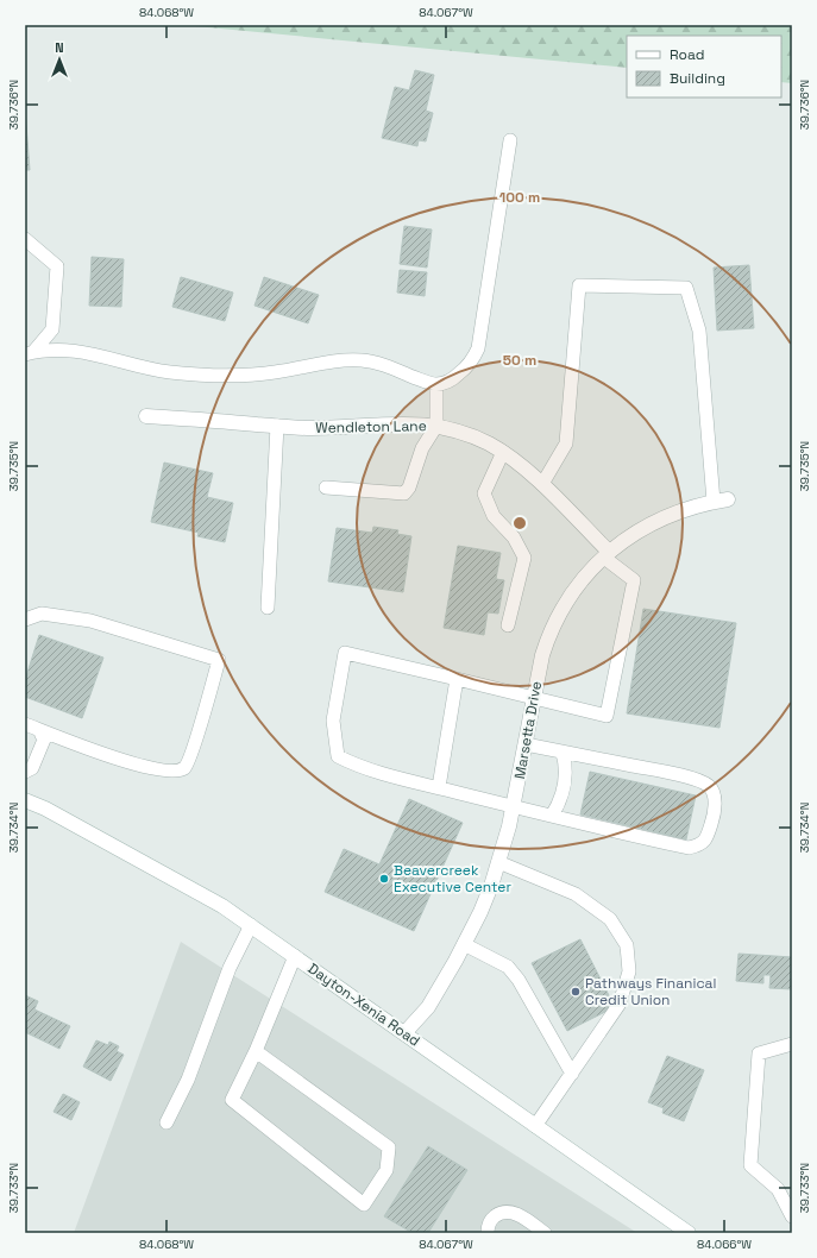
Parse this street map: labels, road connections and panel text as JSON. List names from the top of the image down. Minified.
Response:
{"streets":{"street":["Wendleton Lane","Marsetta Drive","Dayton-Xenia Road"]},"crossings":[["Wendleton Lane","Marsetta Drive"],["Marsetta Drive","Dayton-Xenia Road"]],"places":["Beavercreek Executive Center","Pathways Finanical Credit Union"],"legend":["Road","Building"],"north":"top","coordinates":["84.068°W","84.067°W","39.736°N","39.735°N","39.734°N","39.733°N","84.066°W"],"rings":["100 m","50 m"]}
